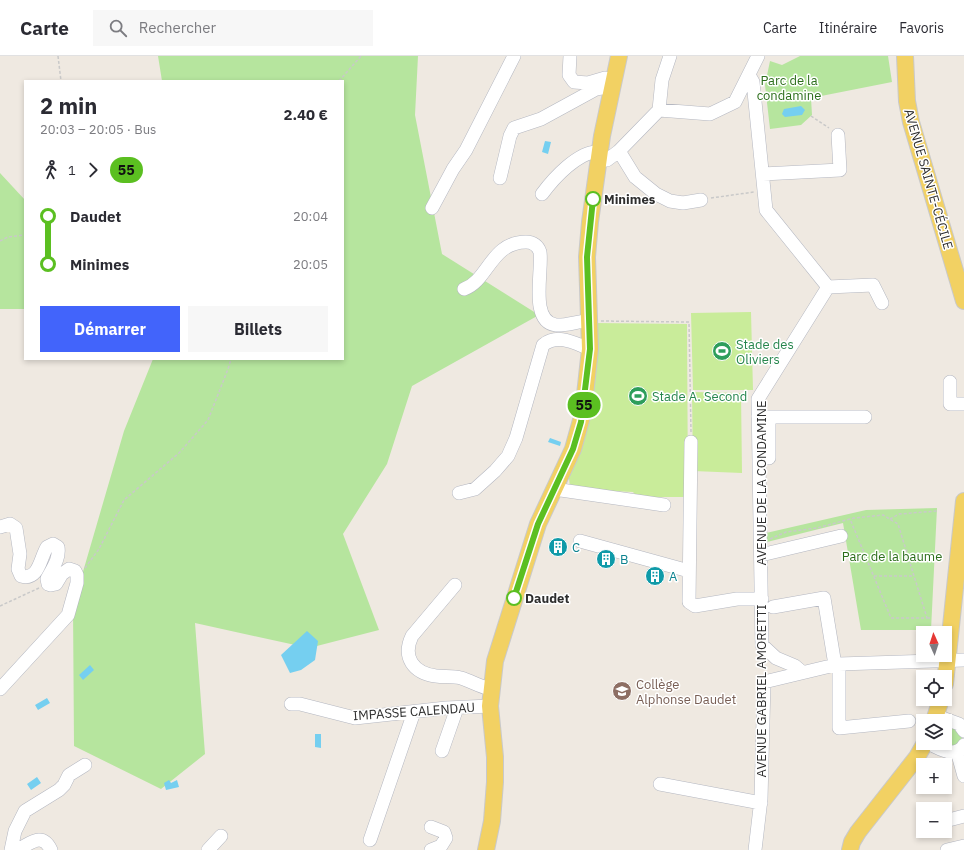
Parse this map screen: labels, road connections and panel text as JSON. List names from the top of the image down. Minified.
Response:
{"streets":{"main road":["AVENUE SAINTE-CÉCILE"],"street":["AVENUE DE LA CONDAMINE","AVENUE GABRIEL AMORETTI","IMPASSE CALENDAU"]},"crossings":[["AVENUE DE LA CONDAMINE","AVENUE GABRIEL AMORETTI"]],"parks":["Parc de la condamine","Parc de la baume"],"places":{"other":["Minimes","Daudet"],"sports":["Stade des Oliviers","Stade A. Second"],"building":["C","B","A"],"school or university":["Collège Alphonse Daudet"]},"lines":["bus line 55"],"north":"top","page":{"header":"Carte","search":"Rechercher","nav":["Carte","Itinéraire","Favoris"],"on_map":"55","heading":["2 min","20:03 – 20:05 · Bus","2.40 €"],"legs":["1","55"],"list":[{"name":"Daudet","value":"20:04"},{"name":"Minimes","value":"20:05"}],"buttons":["Démarrer","Billets"],"map_buttons":["+","−"]}}
